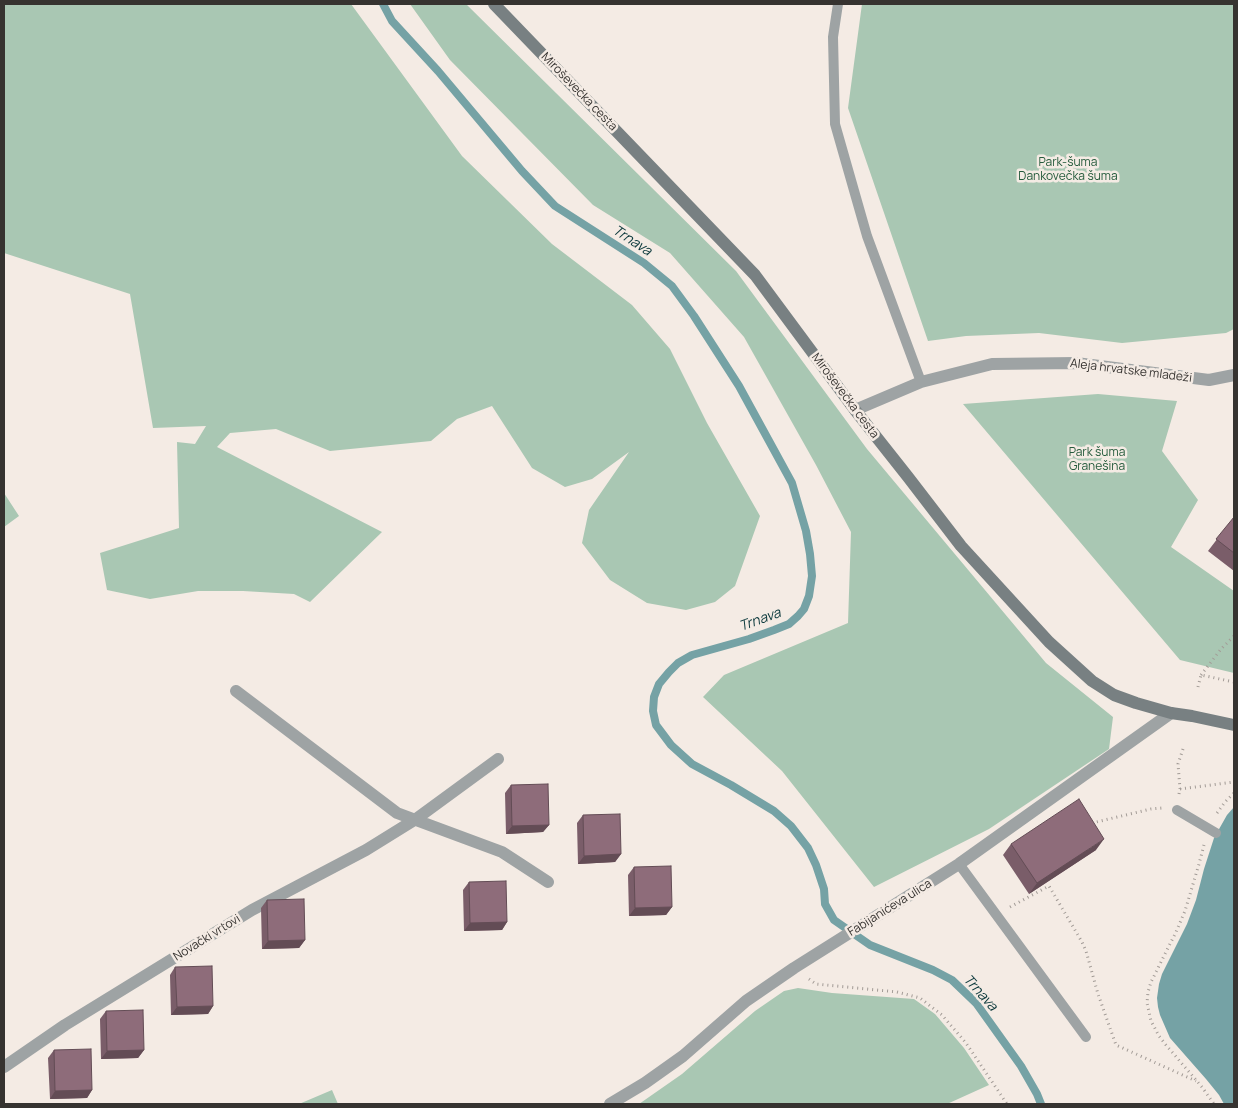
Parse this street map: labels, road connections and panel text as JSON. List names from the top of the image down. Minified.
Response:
{"streets":{"main road":["Miroševečka cesta"],"street":["Aleja hrvatske mladeži","Fabijanićeva ulica","Novački vrtovi"]},"crossings":[["Miroševečka cesta","Aleja hrvatske mladeži"],["Miroševečka cesta","Fabijanićeva ulica"]],"water":["Trnava"],"parks":["Park-šuma Dankovečka šuma","Park šuma Granešina"]}
